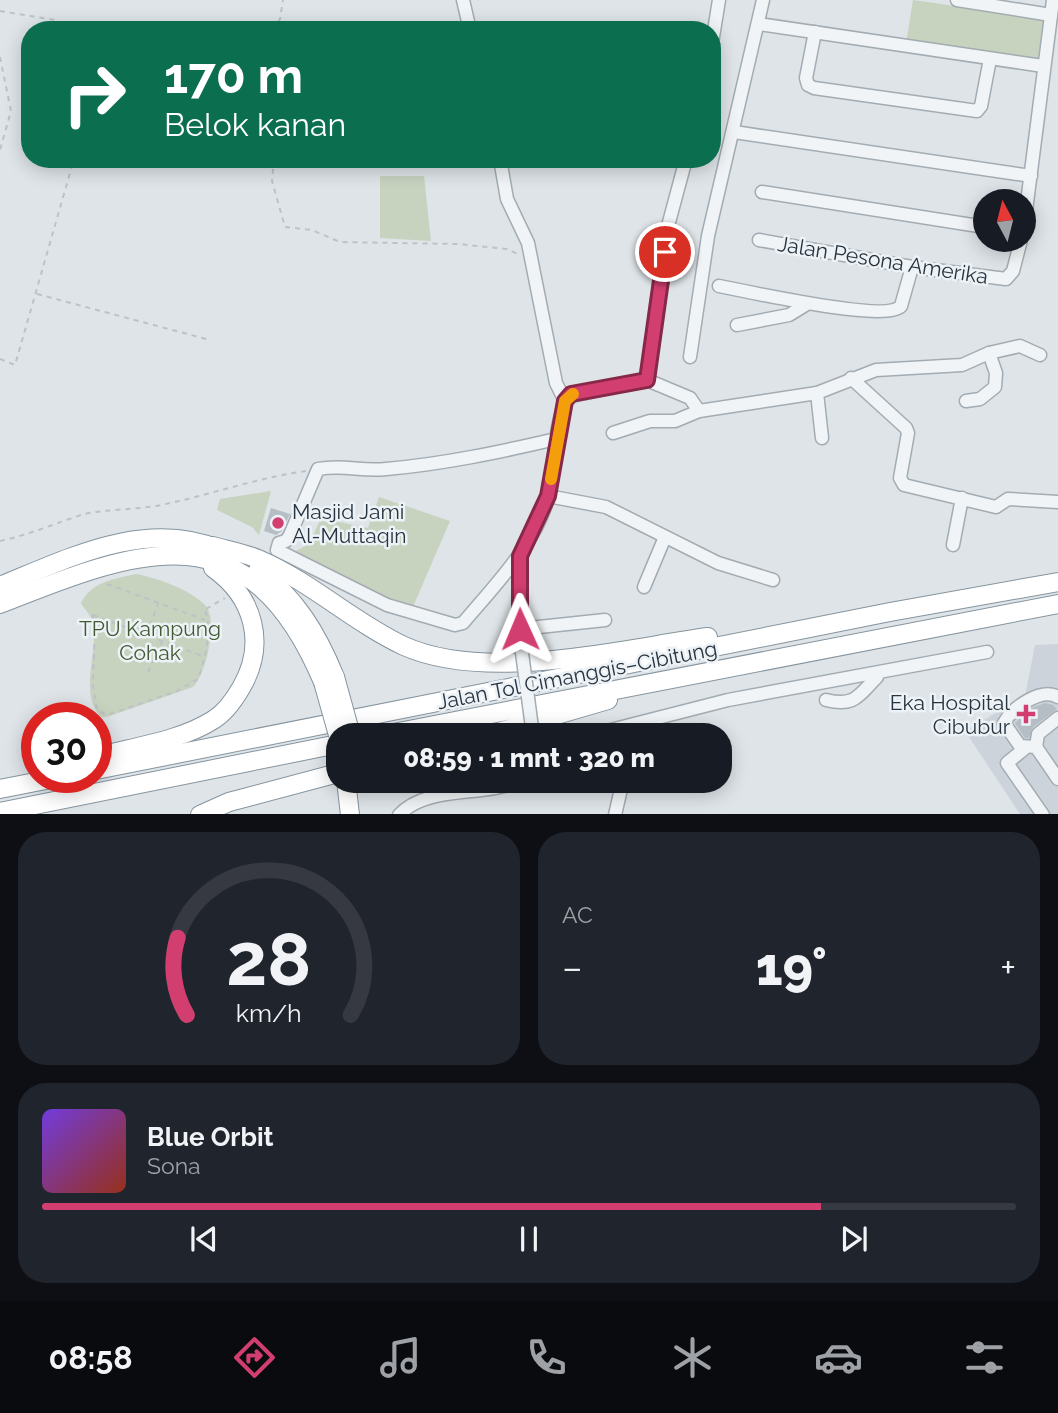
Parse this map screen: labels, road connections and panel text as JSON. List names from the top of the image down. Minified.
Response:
{"streets":{"highway":["Jalan Tol Cimanggis–Cibitung"],"street":["Jalan Pesona Amerika"]},"parks":["TPU Kampung Cohak"],"places":{"other":["Masjid Jami Al-Muttaqin"],"health":["Eka Hospital Cibubur"]},"north":"top","page":{"turn":["170 m","Belok kanan"],"limit":"30","trip":"08:59 · 1 mnt · 320 m","tile":"AC","heat":["−","19°","+"],"song":["Blue Orbit","Sona"],"tabs":"08:58","gauge":["28","km/h"]}}
